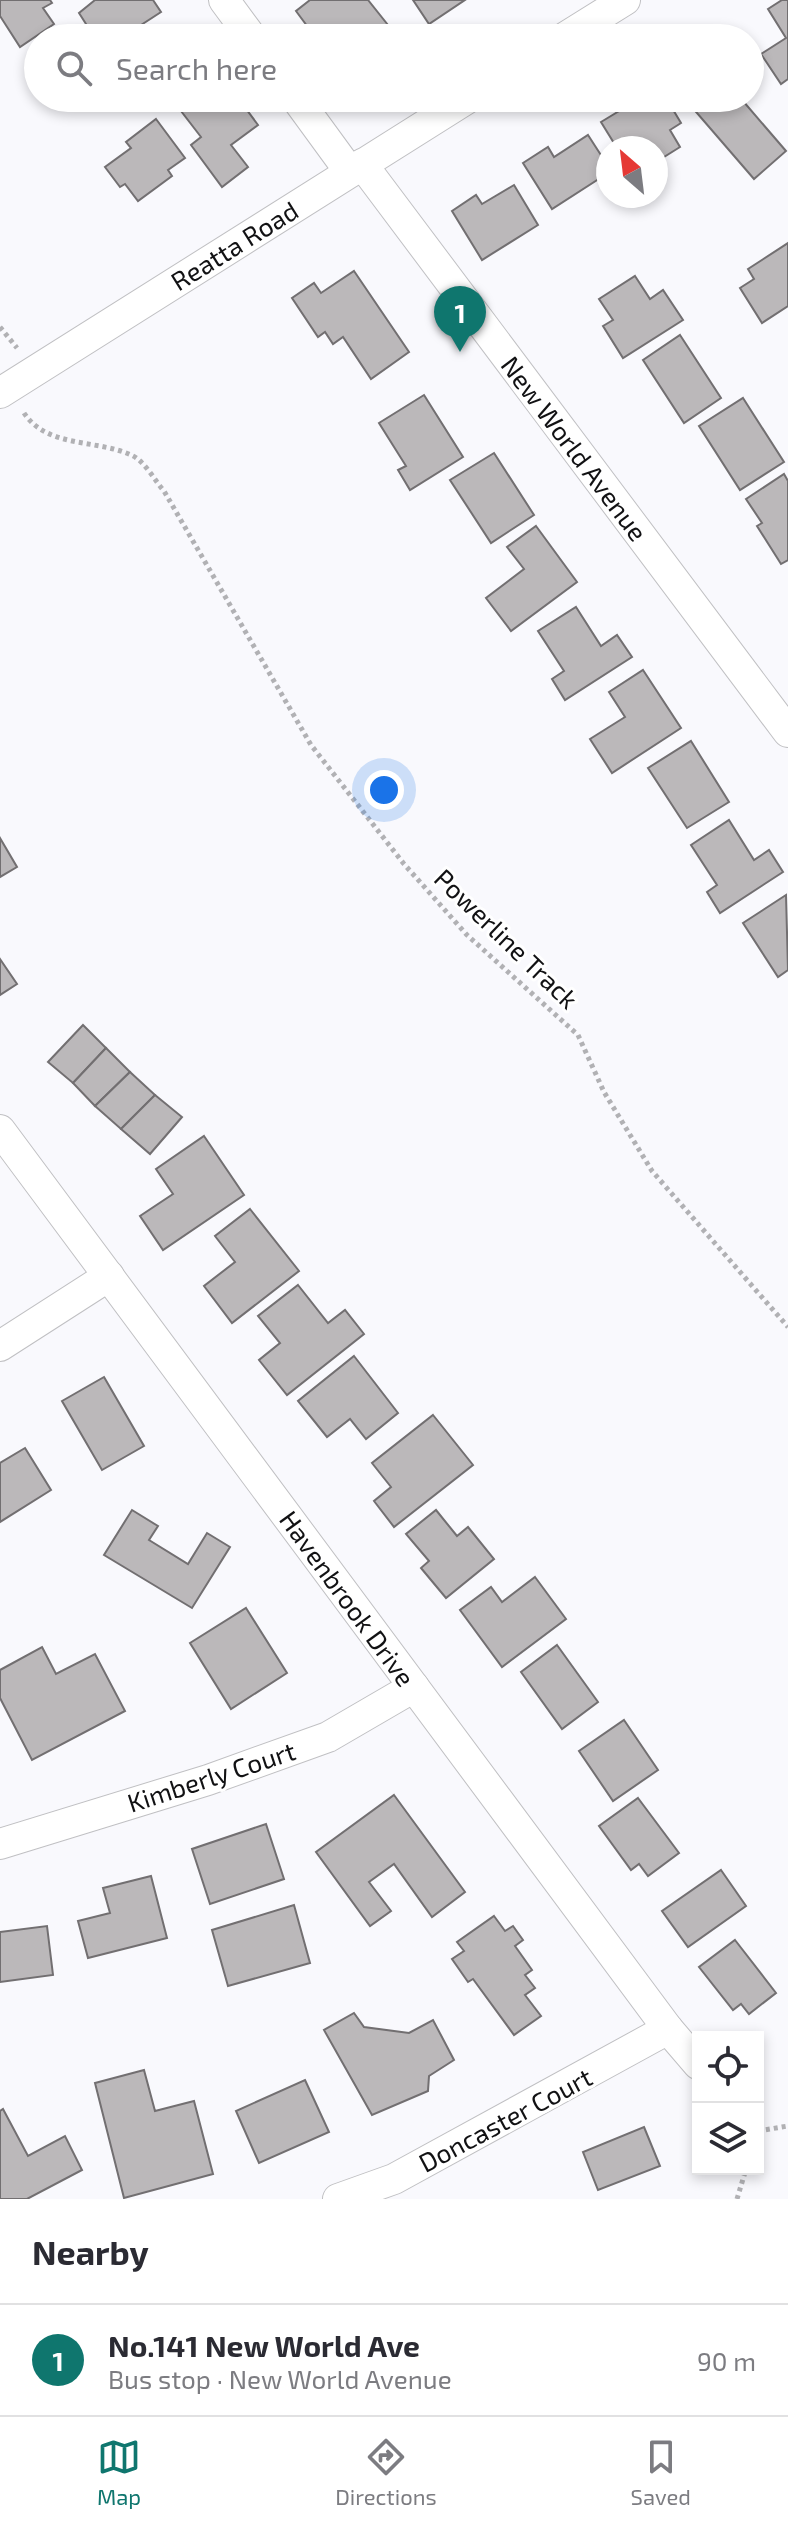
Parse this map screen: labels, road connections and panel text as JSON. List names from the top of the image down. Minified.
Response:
{"streets":{"street":["Reatta Road","New World Avenue","Havenbrook Drive","Kimberly Court","Doncaster Court"],"path":["Powerline Track"]},"crossings":[["Reatta Road","New World Avenue"],["Reatta Road","Powerline Track"],["Havenbrook Drive","Kimberly Court"],["Havenbrook Drive","Doncaster Court"]],"north":"top left","page":{"search":"Search here","pins":"1","heading":"Nearby","list":[{"mark":"1","name":"No.141 New World Ave","note":"Bus stop · New World Avenue","value":"90 m"}],"nav":["Map","Directions","Saved"]}}
